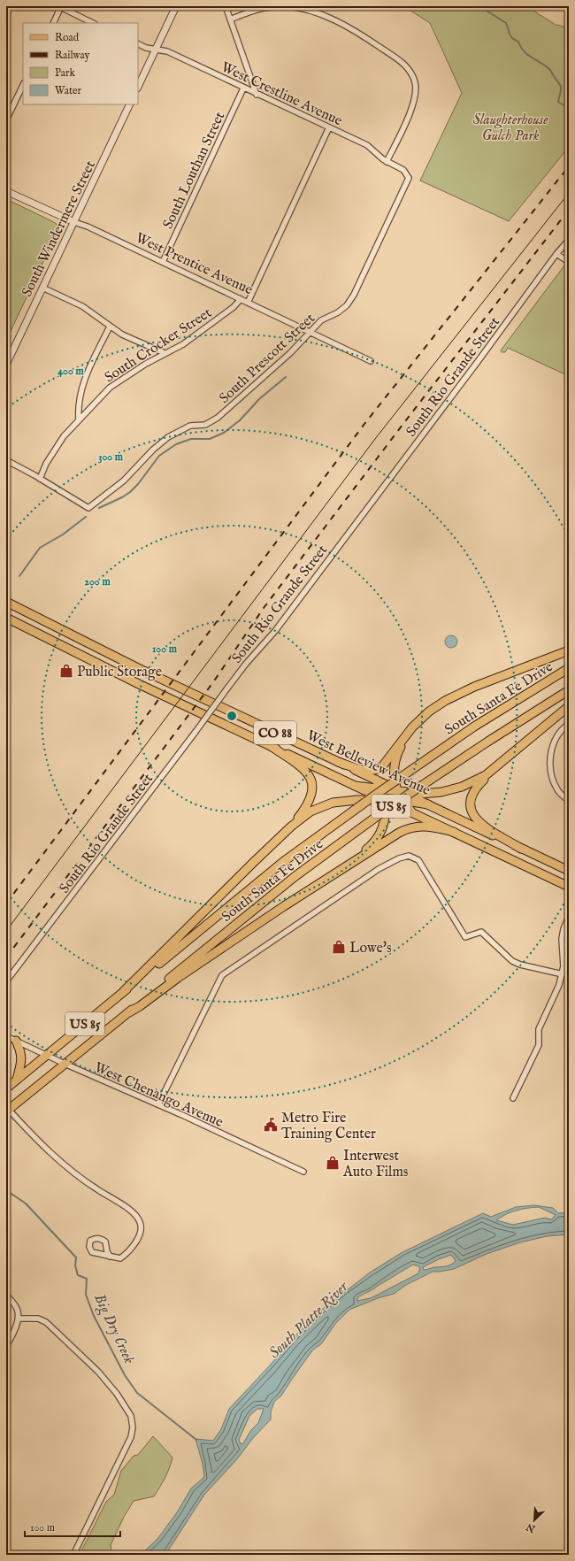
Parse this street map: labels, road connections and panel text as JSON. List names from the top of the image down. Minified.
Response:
{"streets":{"main road":["South Santa Fe Drive","CO 88","West Belleview Avenue","US 85"],"street":["West Crestline Avenue","South Louthan Street","South Windermere Street","West Prentice Avenue","South Crocker Street","South Prescott Street","South Rio Grande Street","West Chenango Avenue"]},"crossings":[["West Crestline Avenue","South Louthan Street"],["West Crestline Avenue","South Prescott Street"],["South Louthan Street","West Prentice Avenue"],["South Windermere Street","West Prentice Avenue"],["West Prentice Avenue","South Crocker Street"],["West Prentice Avenue","South Prescott Street"],["South Crocker Street","South Prescott Street"],["South Santa Fe Drive","West Chenango Avenue"]],"water":["South Platte River","Big Dry Creek"],"parks":["Slaughterhouse Gulch Park"],"places":{"shop":["Public Storage","Lowe's","Interwest Auto Films"],"public building":["Metro Fire Training Center"]},"legend":["Road","Railway","Park","Water"],"scale_bar":"100 m","north":"bottom left","rings":["400 m","300 m","200 m","100 m"]}
